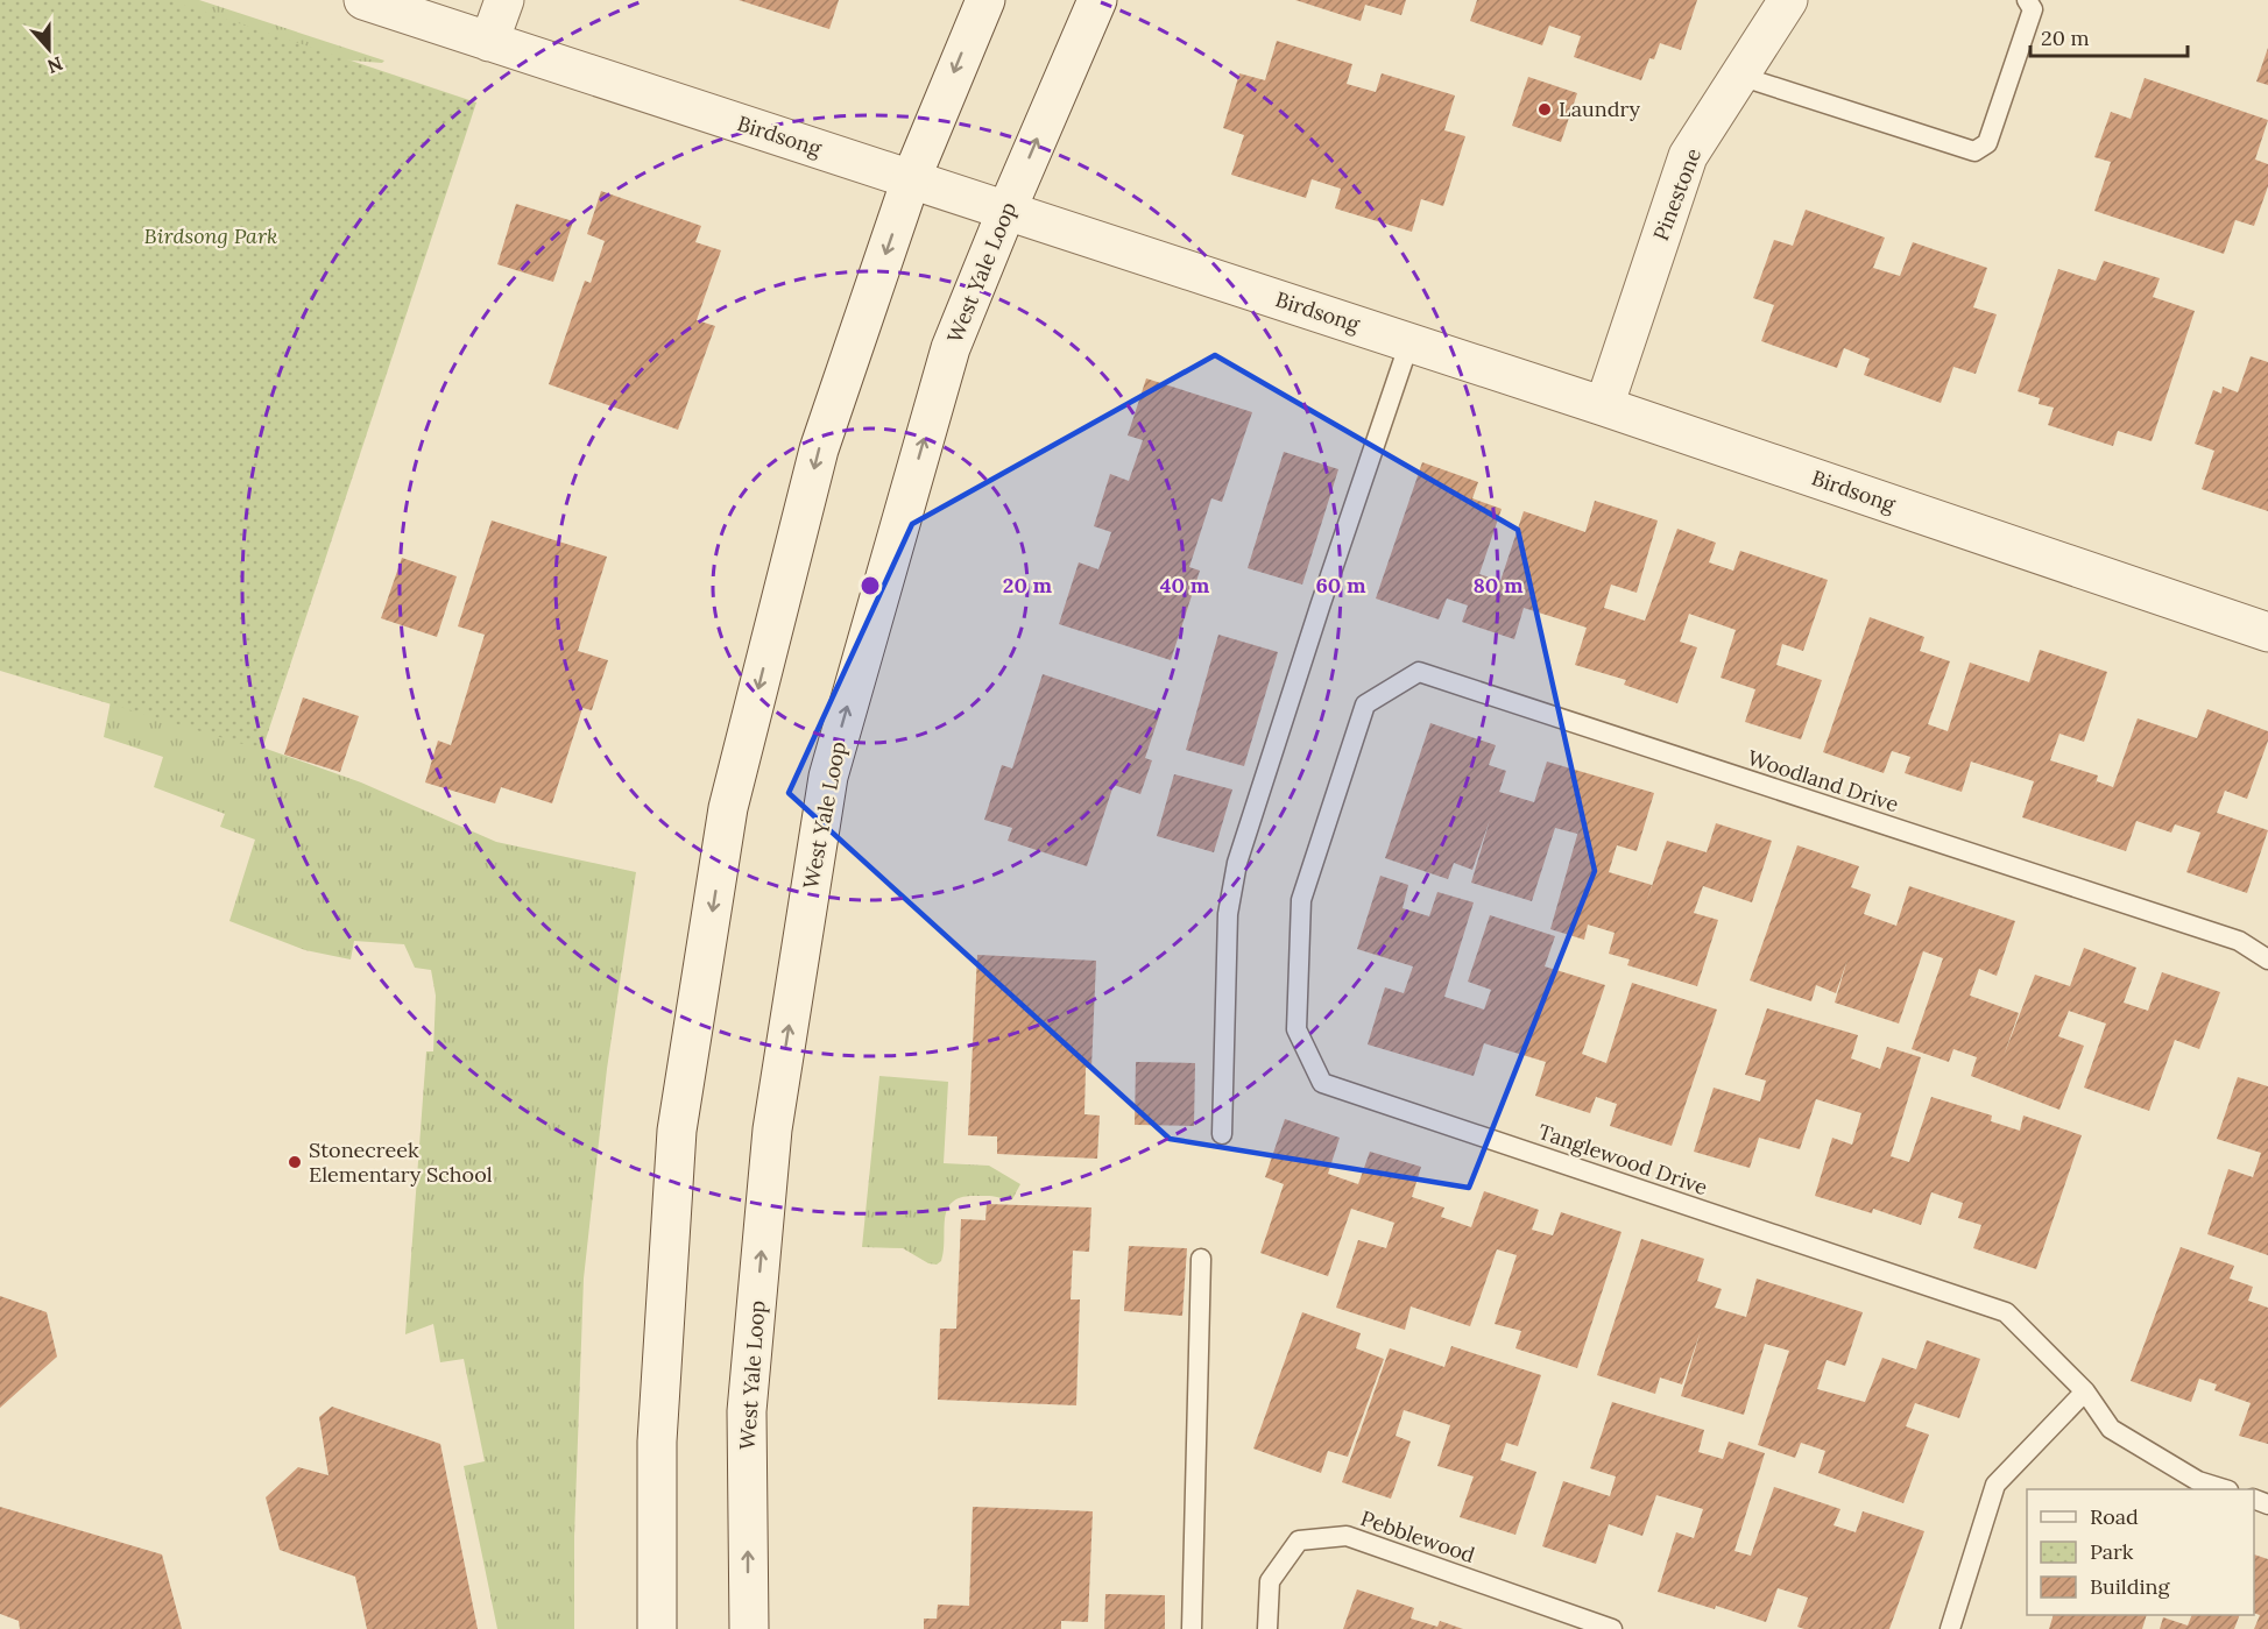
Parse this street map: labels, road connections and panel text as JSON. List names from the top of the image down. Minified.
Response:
{"streets":{"main road":["Birdsong","Pinestone","West Yale Loop"],"lane":["Woodland Drive","Tanglewood Drive","Pebblewood"]},"crossings":[["Birdsong","Pinestone"],["Birdsong","West Yale Loop"],["Woodland Drive","Tanglewood Drive"]],"parks":["Birdsong Park"],"places":["Laundry","Stonecreek Elementary School"],"legend":["Road","Park","Building"],"scale_bar":"20 m","north":"bottom","rings":["20 m","40 m","60 m","80 m"]}
